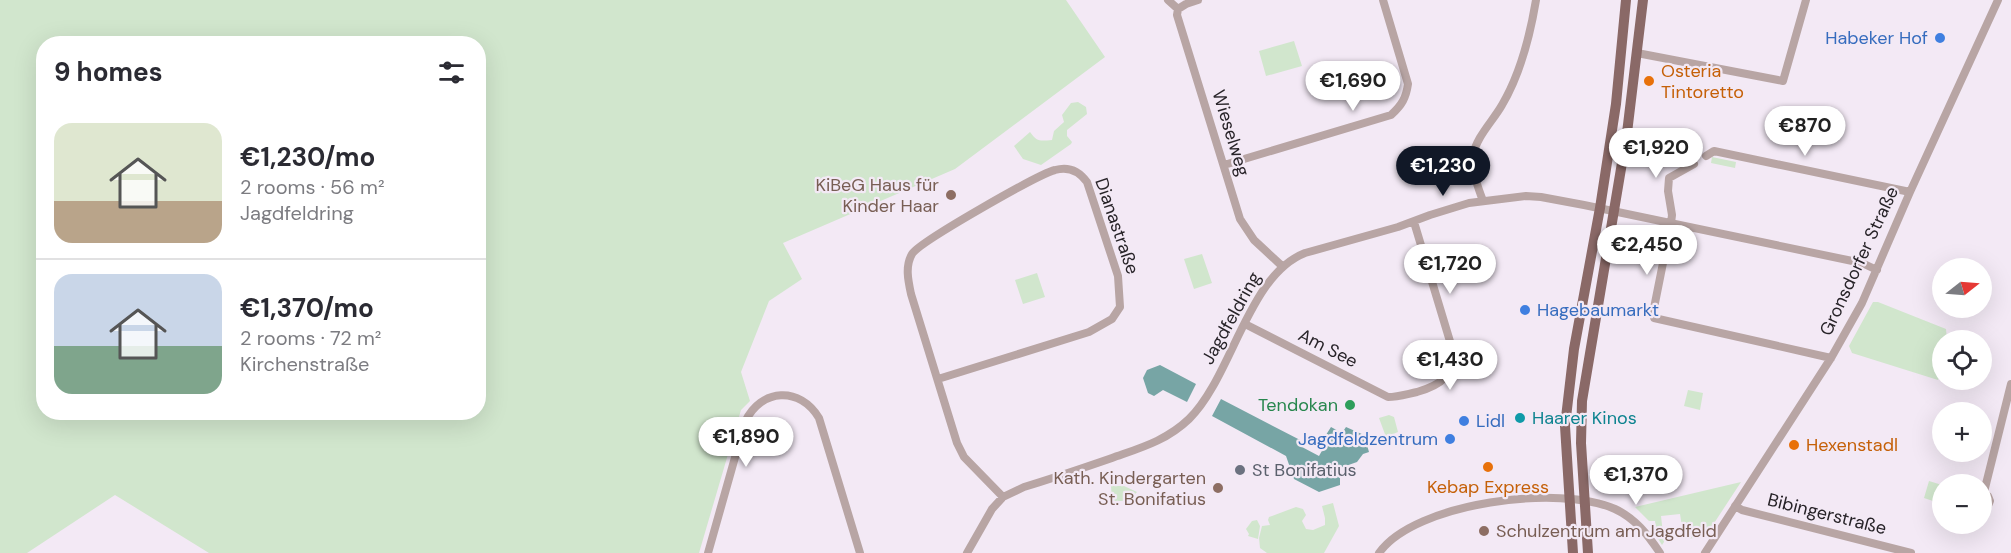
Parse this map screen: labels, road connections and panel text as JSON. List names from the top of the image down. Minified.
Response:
{"streets":{"street":["Wieselweg","Dianastraße","Gronsdorfer Straße","Jagdfeldring","Am See","Bibingerstraße"]},"crossings":[["Wieselweg","Jagdfeldring"],["Dianastraße","Jagdfeldring"],["Gronsdorfer Straße","Jagdfeldring"],["Gronsdorfer Straße","Bibingerstraße"],["Jagdfeldring","Am See"]],"places":["Habeker Hof","Osteria Tintoretto","KiBeG Haus für Kinder Haar","Hagebaumarkt","Tendokan","Haarer Kinos","Lidl","Jagdfeldzentrum","Hexenstadl","Kebap Express","St Bonifatius","Kath. Kindergarten St. Bonifatius","Schulzentrum am Jagdfeld"],"north":"right","page":{"heading":"9 homes","price":["€1,690","€870","€1,920","€1,230","€2,450","€1,720","€1,430","€1,890","€1,370"],"list":[{"name":"€1,230/mo","note":"2 rooms · 56 m² · Jagdfeldring"},{"name":"€1,370/mo","note":"2 rooms · 72 m² · Kirchenstraße"}],"map_buttons":["+","−"]}}
